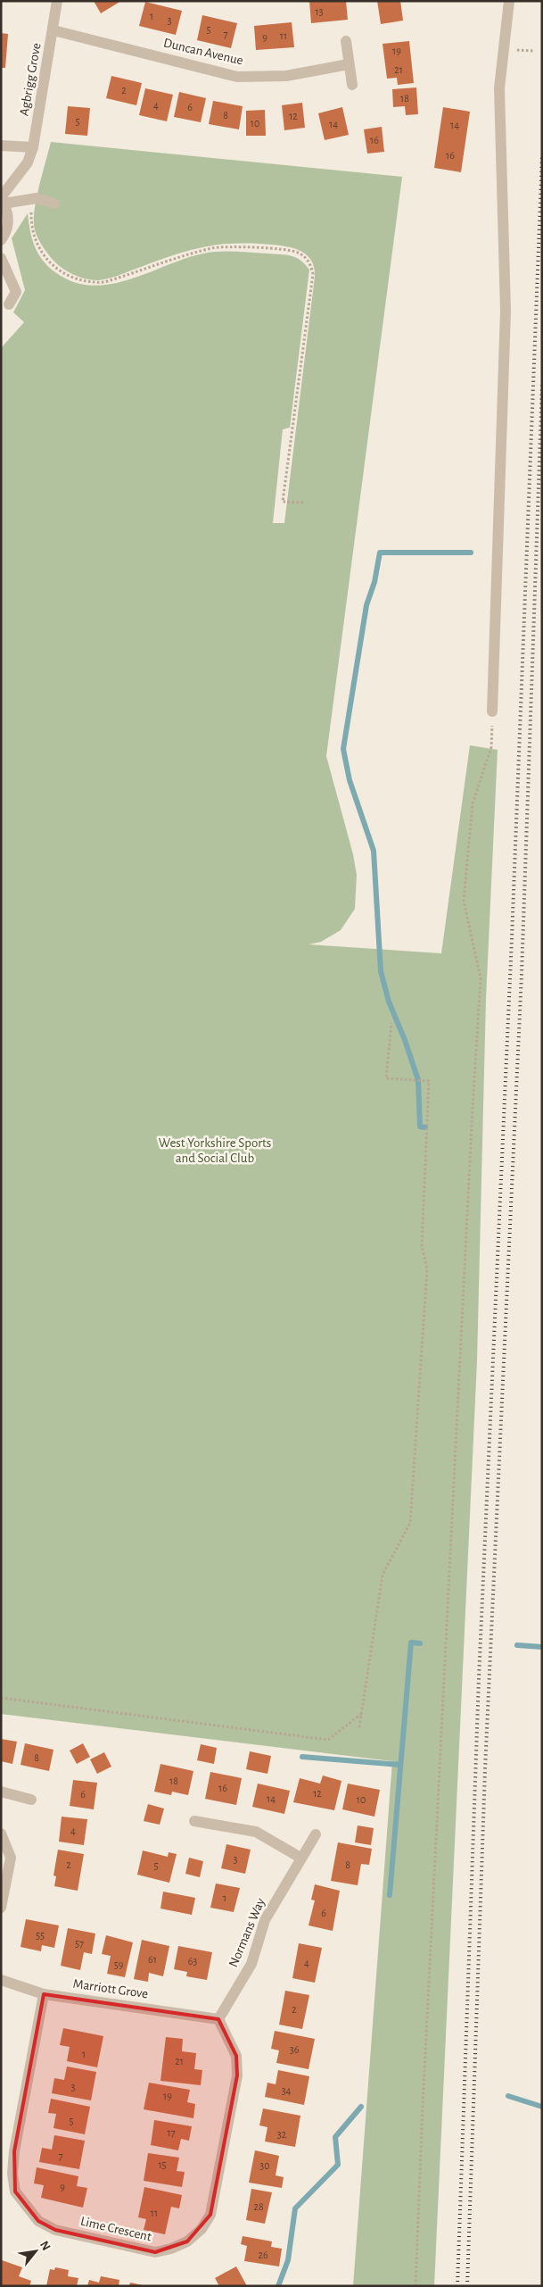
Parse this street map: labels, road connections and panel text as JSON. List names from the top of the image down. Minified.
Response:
{"streets":{"street":["Duncan Avenue","Agbrigg Grove","Normans Way","Marriott Grove","Lime Crescent"]},"crossings":[["Duncan Avenue","Agbrigg Grove"],["Normans Way","Marriott Grove"],["Normans Way","Lime Crescent"],["Marriott Grove","Lime Crescent"]],"parks":["West Yorkshire Sports and Social Club"],"house_numbers":["13","1","3","5","7","11","9","19","21","2","18","4","6","8","12","5","10","14","14","16","16","8","18","16","12","6","14","10","4","3","2","8","5","1","6","55","57","61","63","4","59","2","36","1","21","3","34","19","5","17","32","7","15","30","9","28","11","26"],"north":"top right"}
